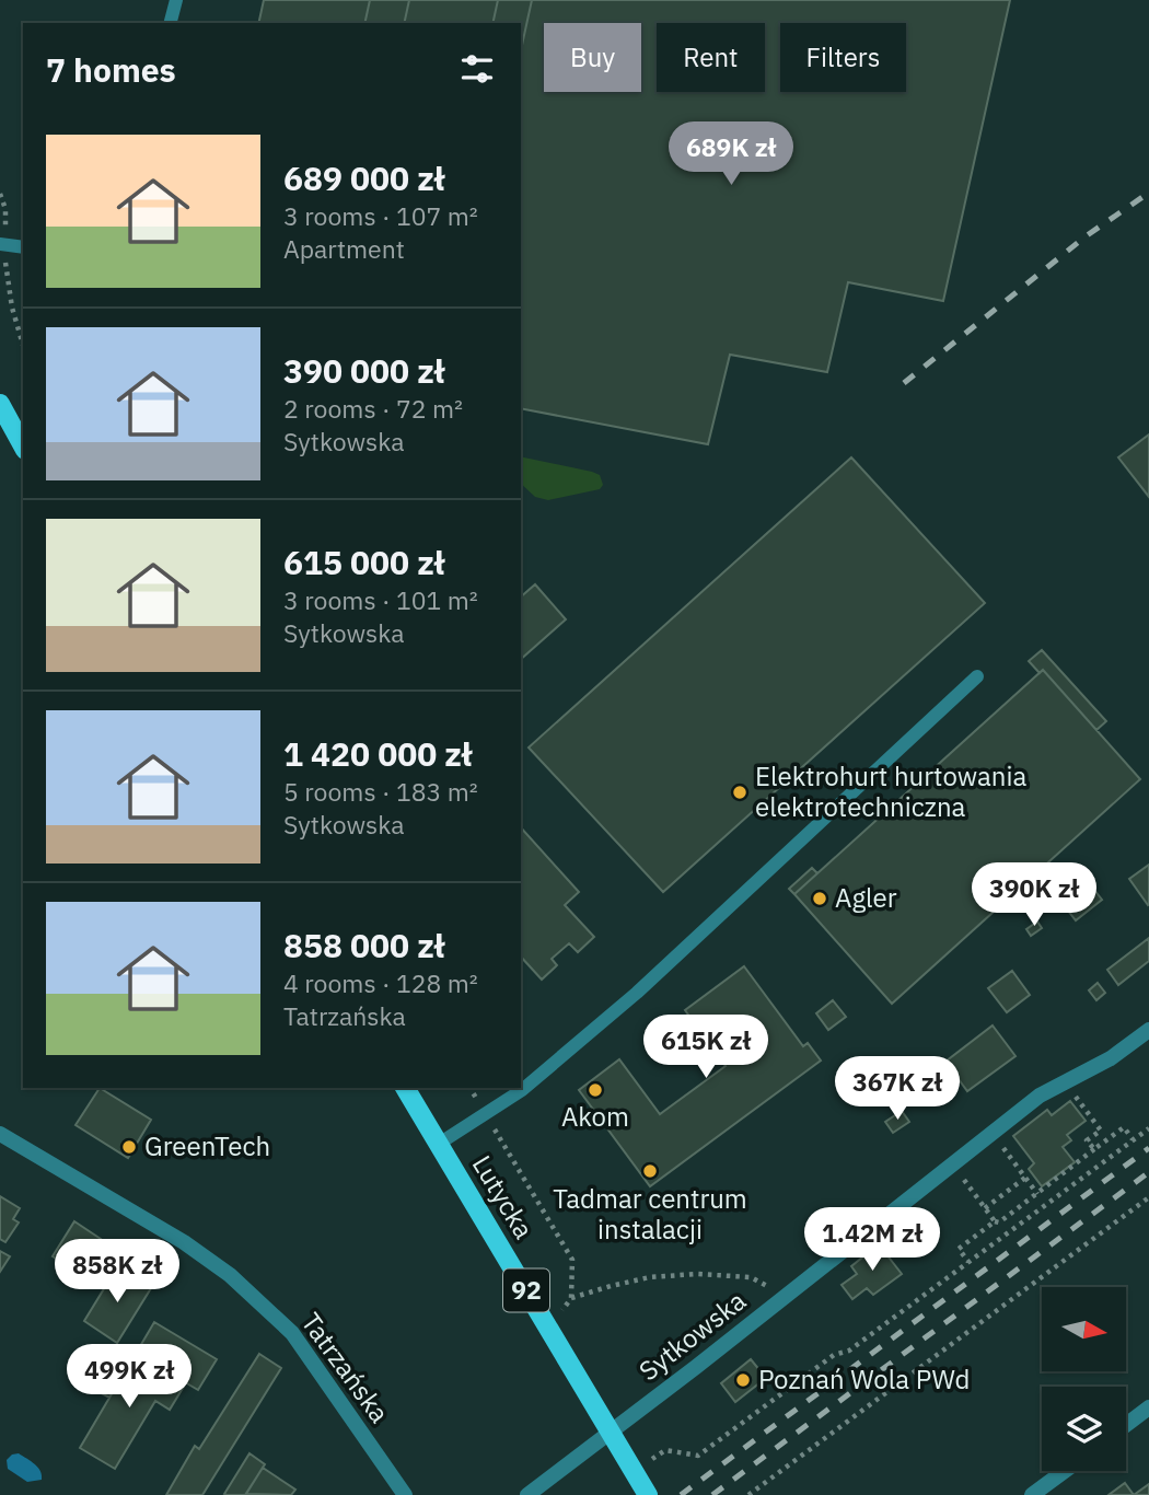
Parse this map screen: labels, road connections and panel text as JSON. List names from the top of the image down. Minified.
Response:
{"streets":{"main road":["Lutycka","92"],"street":["Sytkowska","Tatrzańska"]},"crossings":[["Lutycka","Sytkowska"]],"places":["Elektrohurt hurtowania elektrotechniczna","Agler","Akom","GreenTech","Tadmar centrum instalacji","Poznań Wola PWd"],"north":"right","page":{"chip":["Buy","Rent","Filters"],"heading":"7 homes","list":[{"name":"689 000 zł","note":"3 rooms · 107 m² · Apartment"},{"name":"390 000 zł","note":"2 rooms · 72 m² · Sytkowska"},{"name":"615 000 zł","note":"3 rooms · 101 m² · Sytkowska"},{"name":"1 420 000 zł","note":"5 rooms · 183 m² · Sytkowska"},{"name":"858 000 zł","note":"4 rooms · 128 m² · Tatrzańska"}],"price":["689K zł","390K zł","615K zł","367K zł","1.42M zł","858K zł","499K zł"]}}
